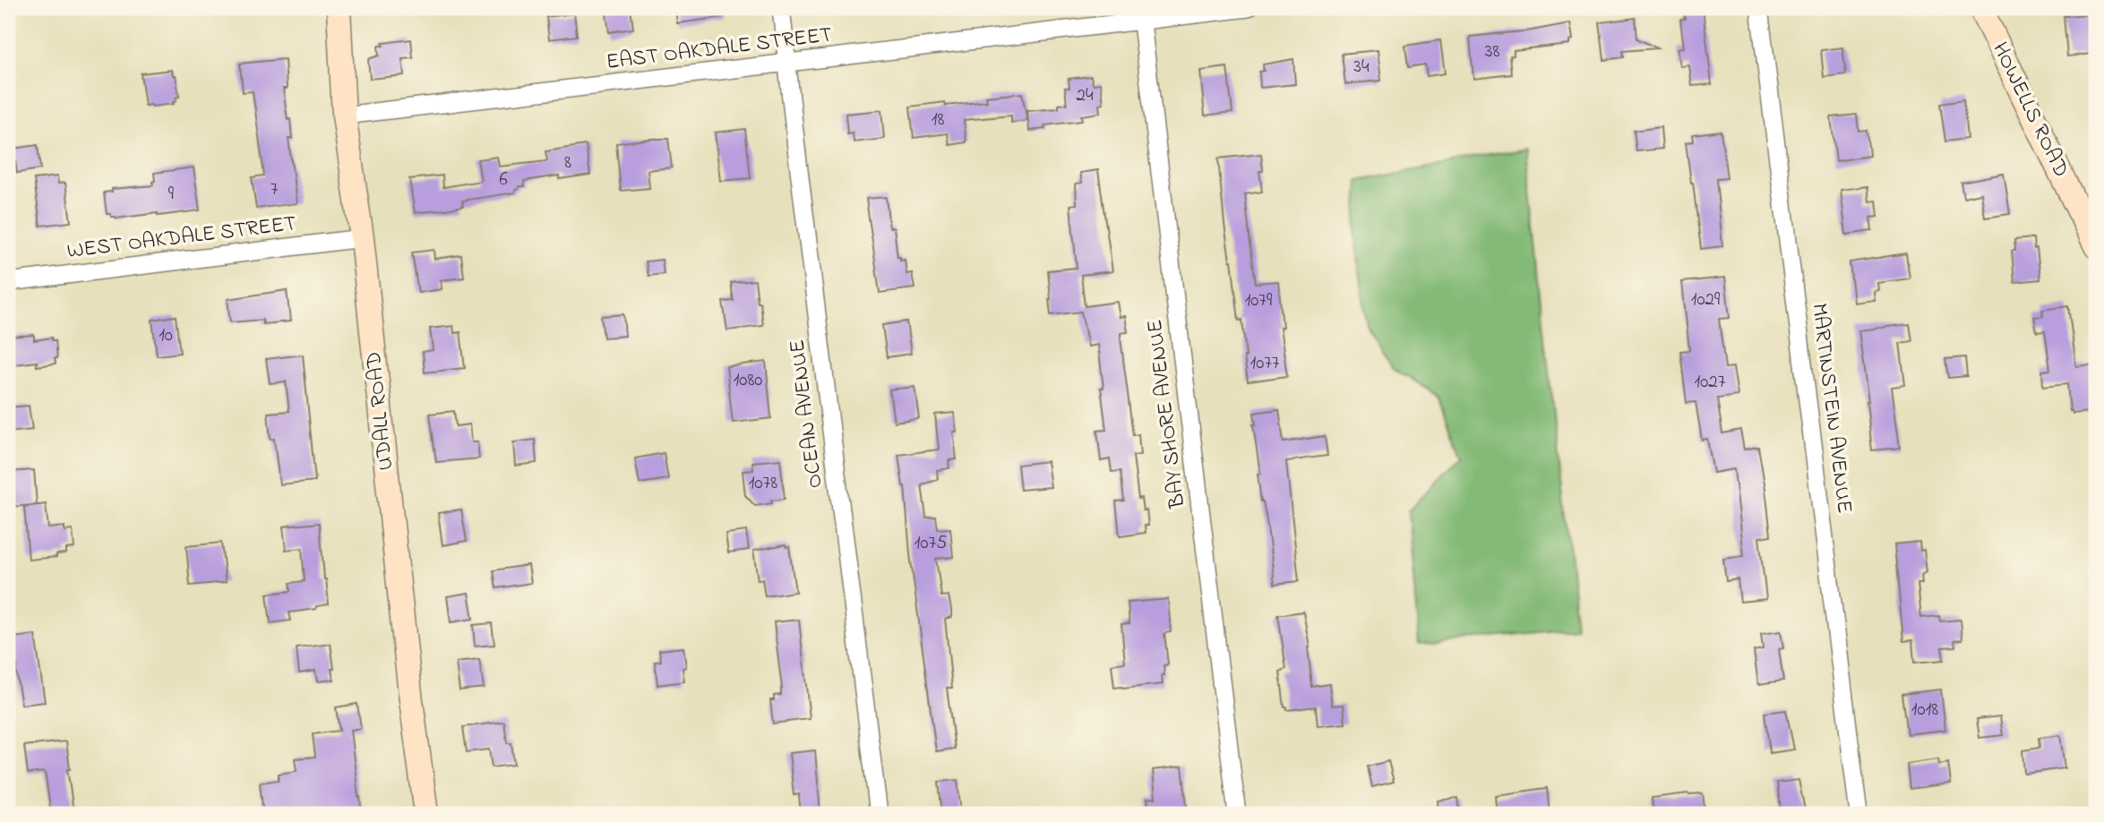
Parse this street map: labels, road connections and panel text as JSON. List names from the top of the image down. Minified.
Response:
{"streets":{"street":["EAST OAKDALE STREET","HOWELLS ROAD","WEST OAKDALE STREET","MARTINSTEIN AVENUE","UDALL ROAD","OCEAN AVENUE","BAY SHORE AVENUE"]},"crossings":[["EAST OAKDALE STREET","UDALL ROAD"],["EAST OAKDALE STREET","OCEAN AVENUE"],["EAST OAKDALE STREET","BAY SHORE AVENUE"],["WEST OAKDALE STREET","UDALL ROAD"]],"house_numbers":["38","34","24","18","8","6","7","9","1029","1079","10","1077","1080","1027","1078","1075","1018"]}
